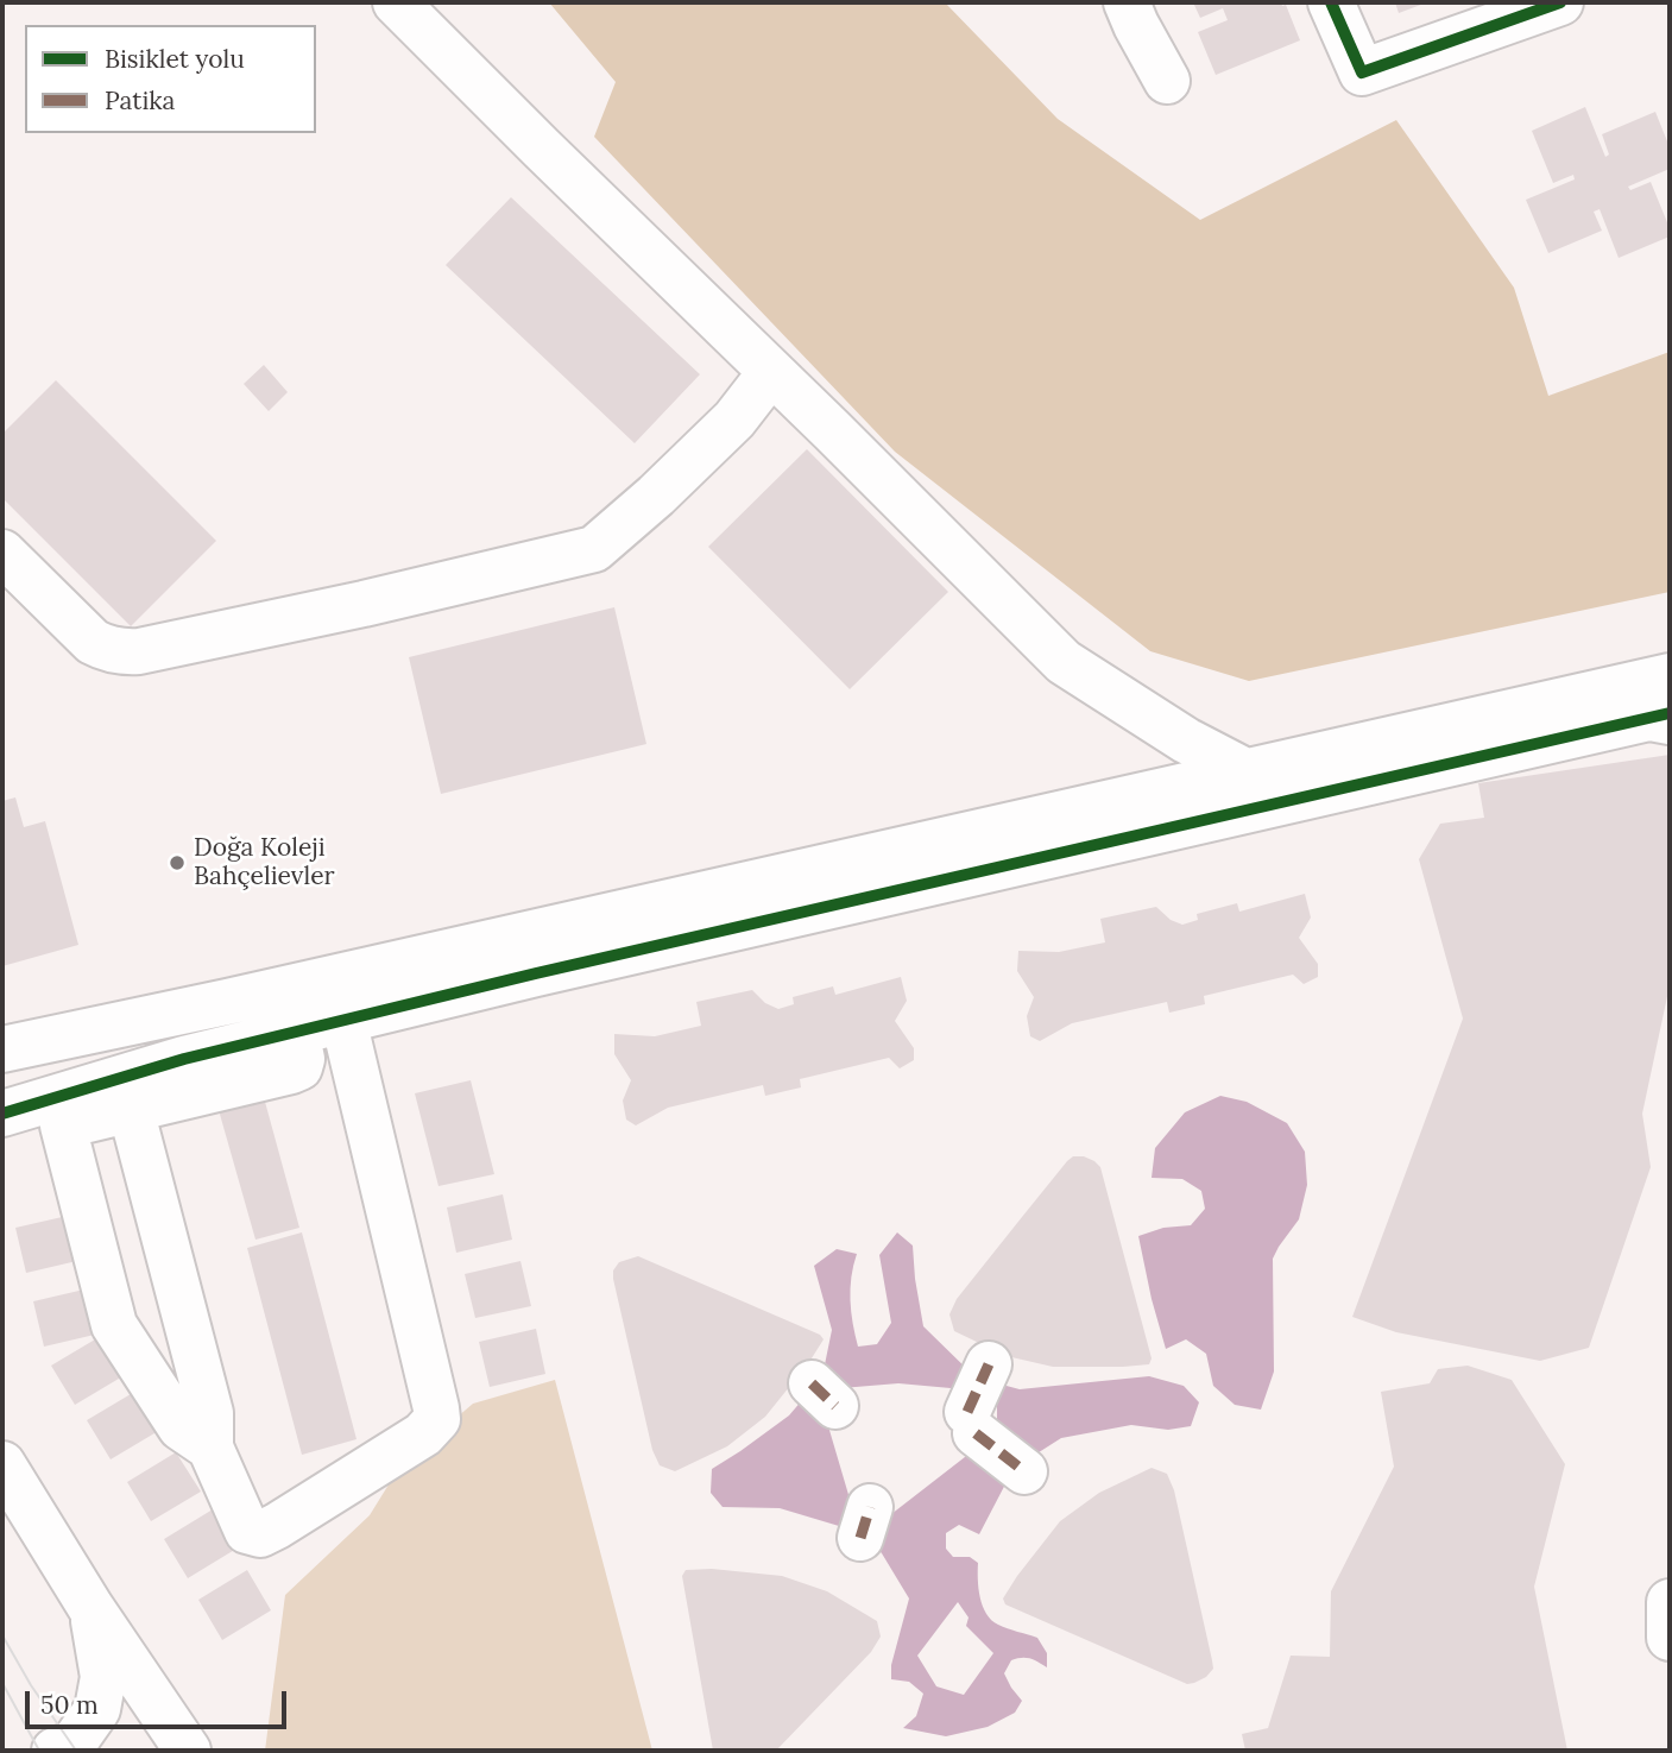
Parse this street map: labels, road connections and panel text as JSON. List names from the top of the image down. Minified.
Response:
{"places":["Doğa Koleji Bahçelievler"],"legend":["Bisiklet yolu","Patika"],"scale_bar":"50 m"}
